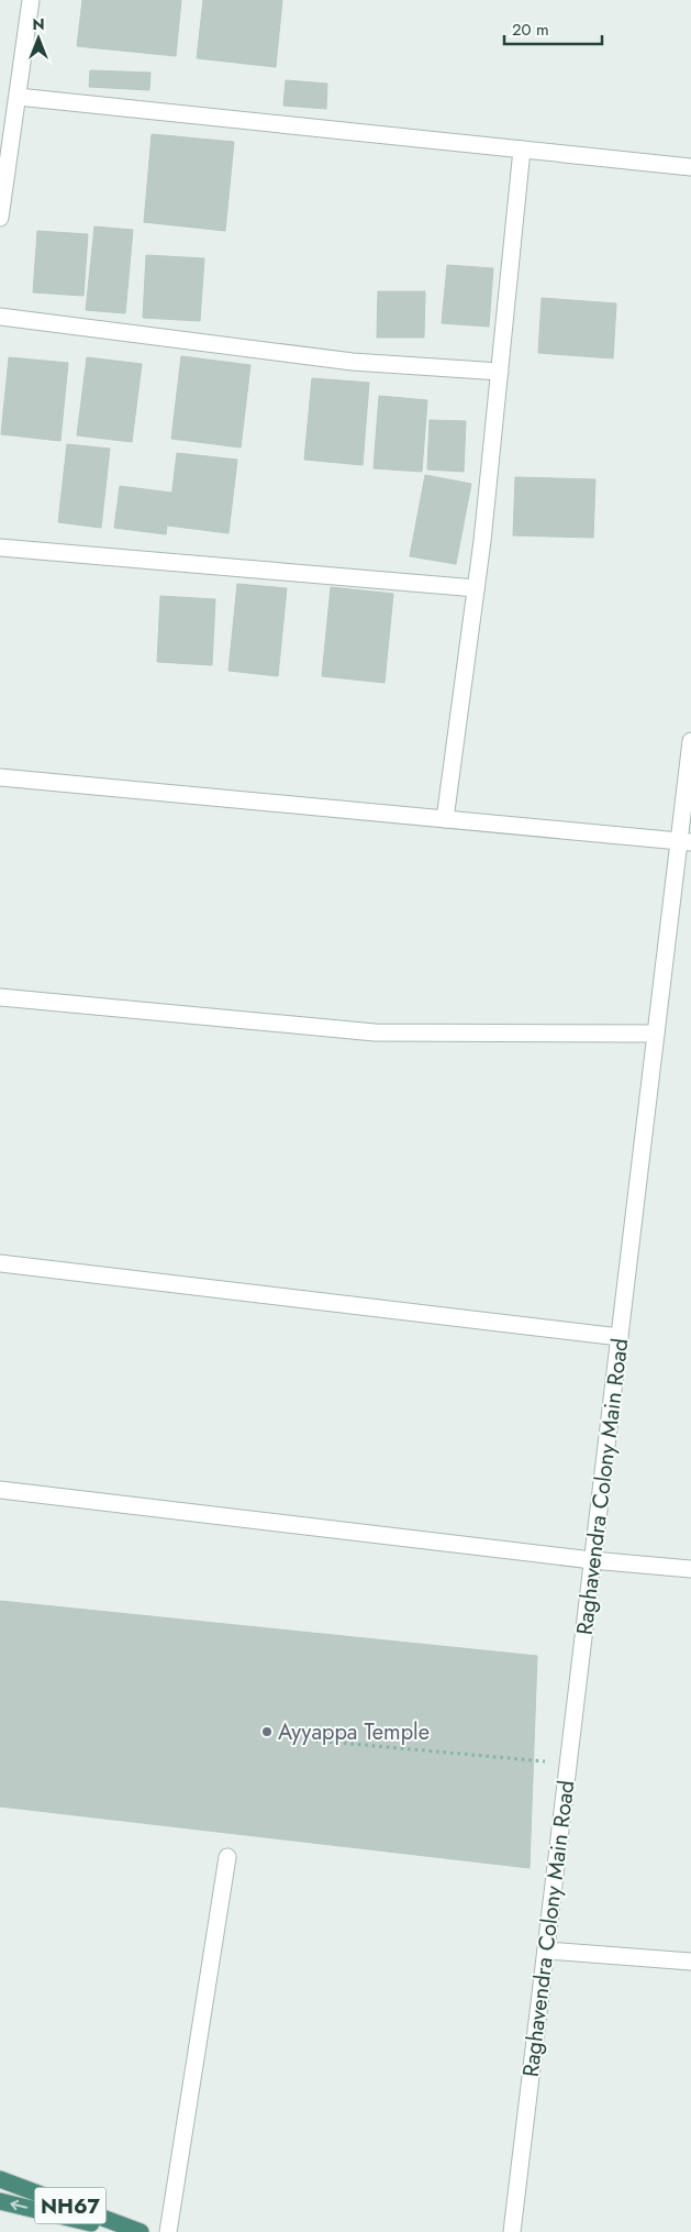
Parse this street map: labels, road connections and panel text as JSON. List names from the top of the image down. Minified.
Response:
{"streets":{"highway":["NH67"],"street":["Raghavendra Colony Main Road"]},"places":["Ayyappa Temple"],"scale_bar":"20 m","north":"top"}
